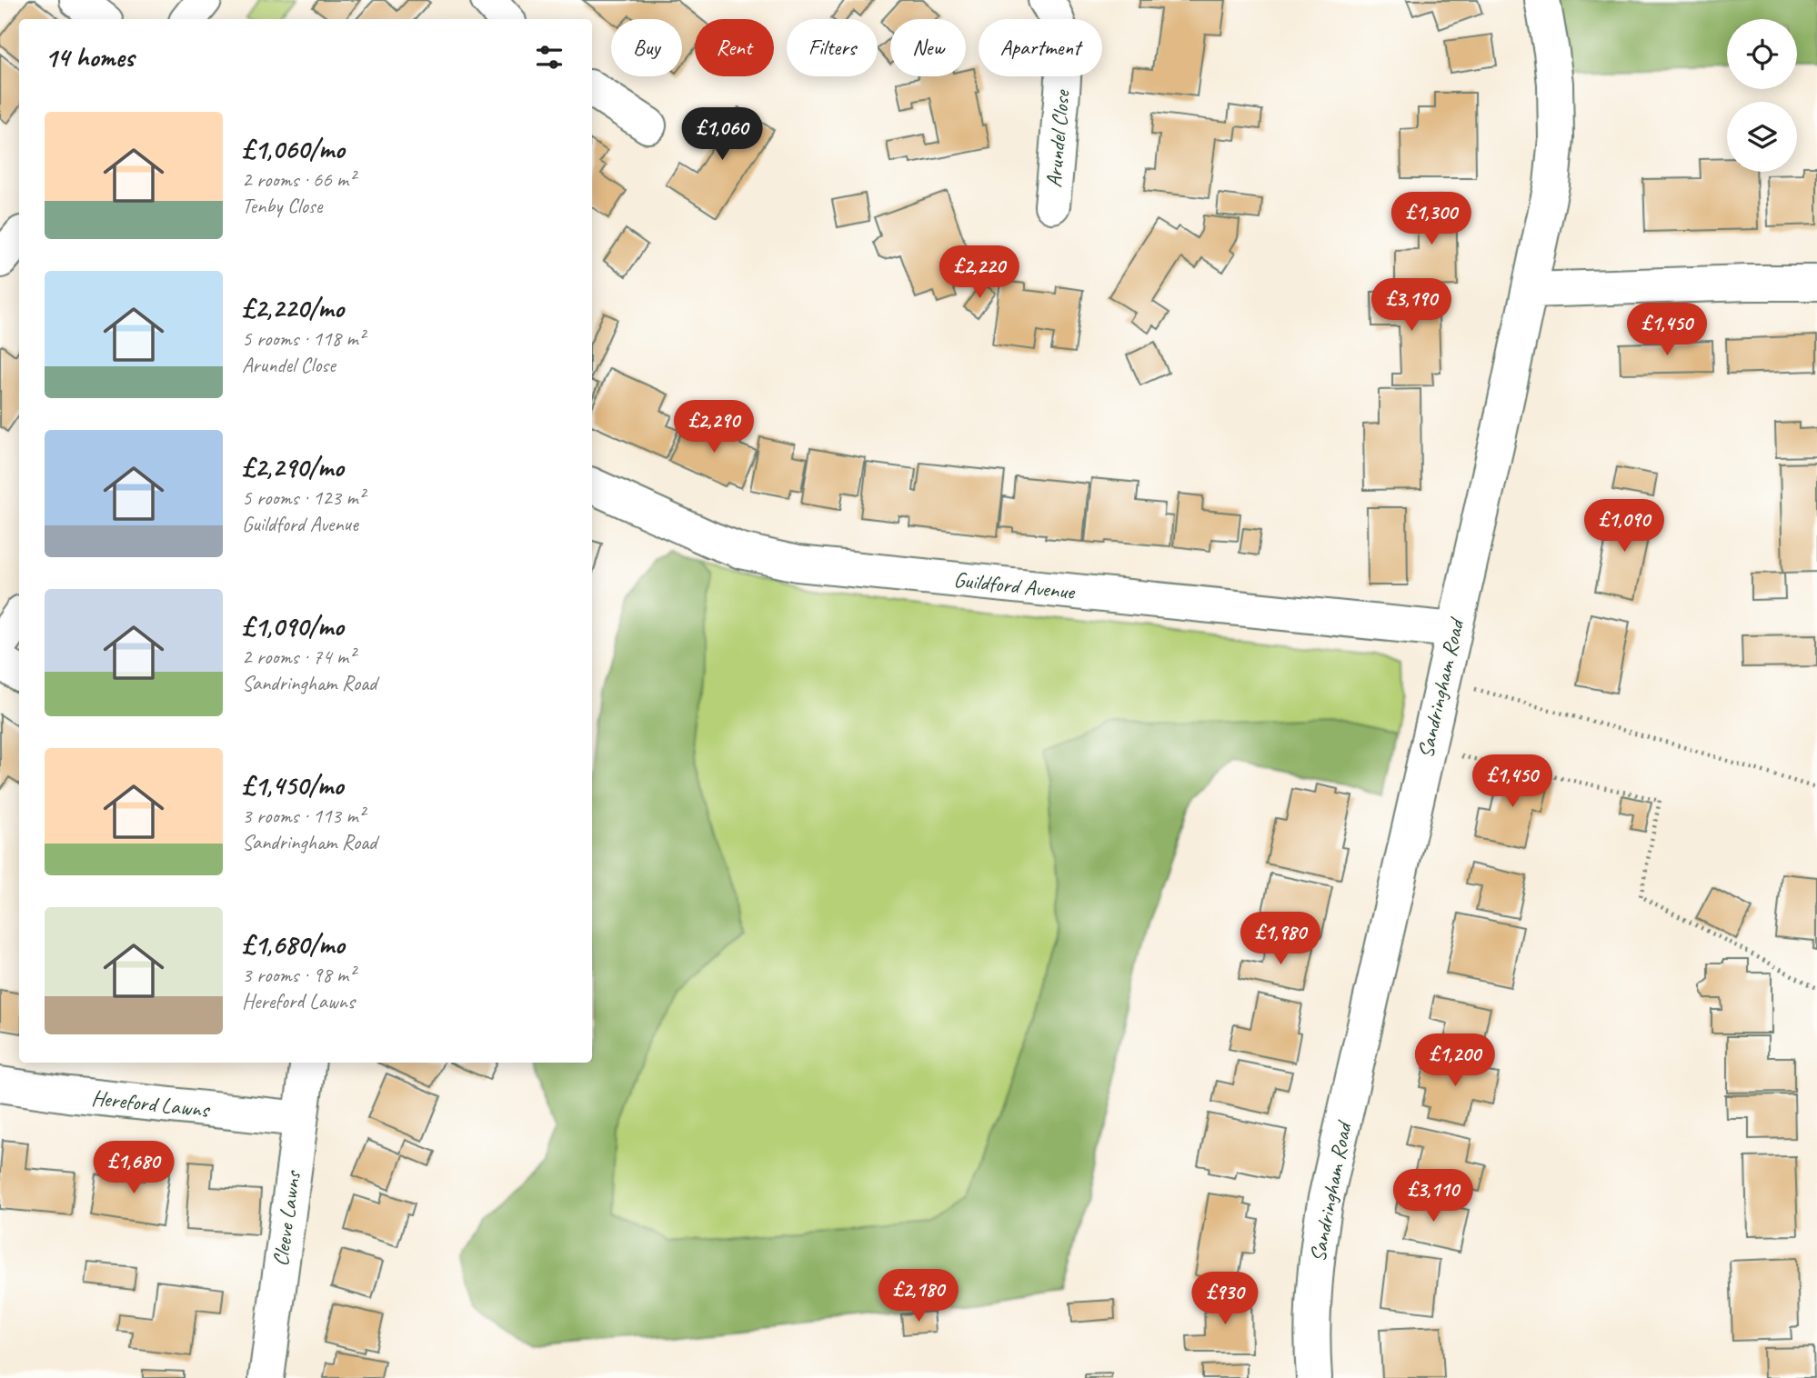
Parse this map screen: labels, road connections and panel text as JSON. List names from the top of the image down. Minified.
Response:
{"streets":{"street":["Arundel Close","Guildford Avenue","Sandringham Road","Hereford Lawns","Cleeve Lawns"]},"crossings":[["Guildford Avenue","Sandringham Road"],["Hereford Lawns","Cleeve Lawns"]],"page":{"chip":["Buy","Rent","Filters","New","Apartment"],"heading":"14 homes","list":[{"name":"£1,060/mo","note":"2 rooms · 66 m² · Tenby Close"},{"name":"£2,220/mo","note":"5 rooms · 118 m² · Arundel Close"},{"name":"£2,290/mo","note":"5 rooms · 123 m² · Guildford Avenue"},{"name":"£1,090/mo","note":"2 rooms · 74 m² · Sandringham Road"},{"name":"£1,450/mo","note":"3 rooms · 113 m² · Sandringham Road"},{"name":"£1,680/mo","note":"3 rooms · 98 m² · Hereford Lawns"}],"price":["£1,060","£1,300","£2,220","£3,190","£1,450","£2,290","£1,090","£1,450","£1,980","£1,200","£1,680","£3,110","£2,180","£930"]}}
